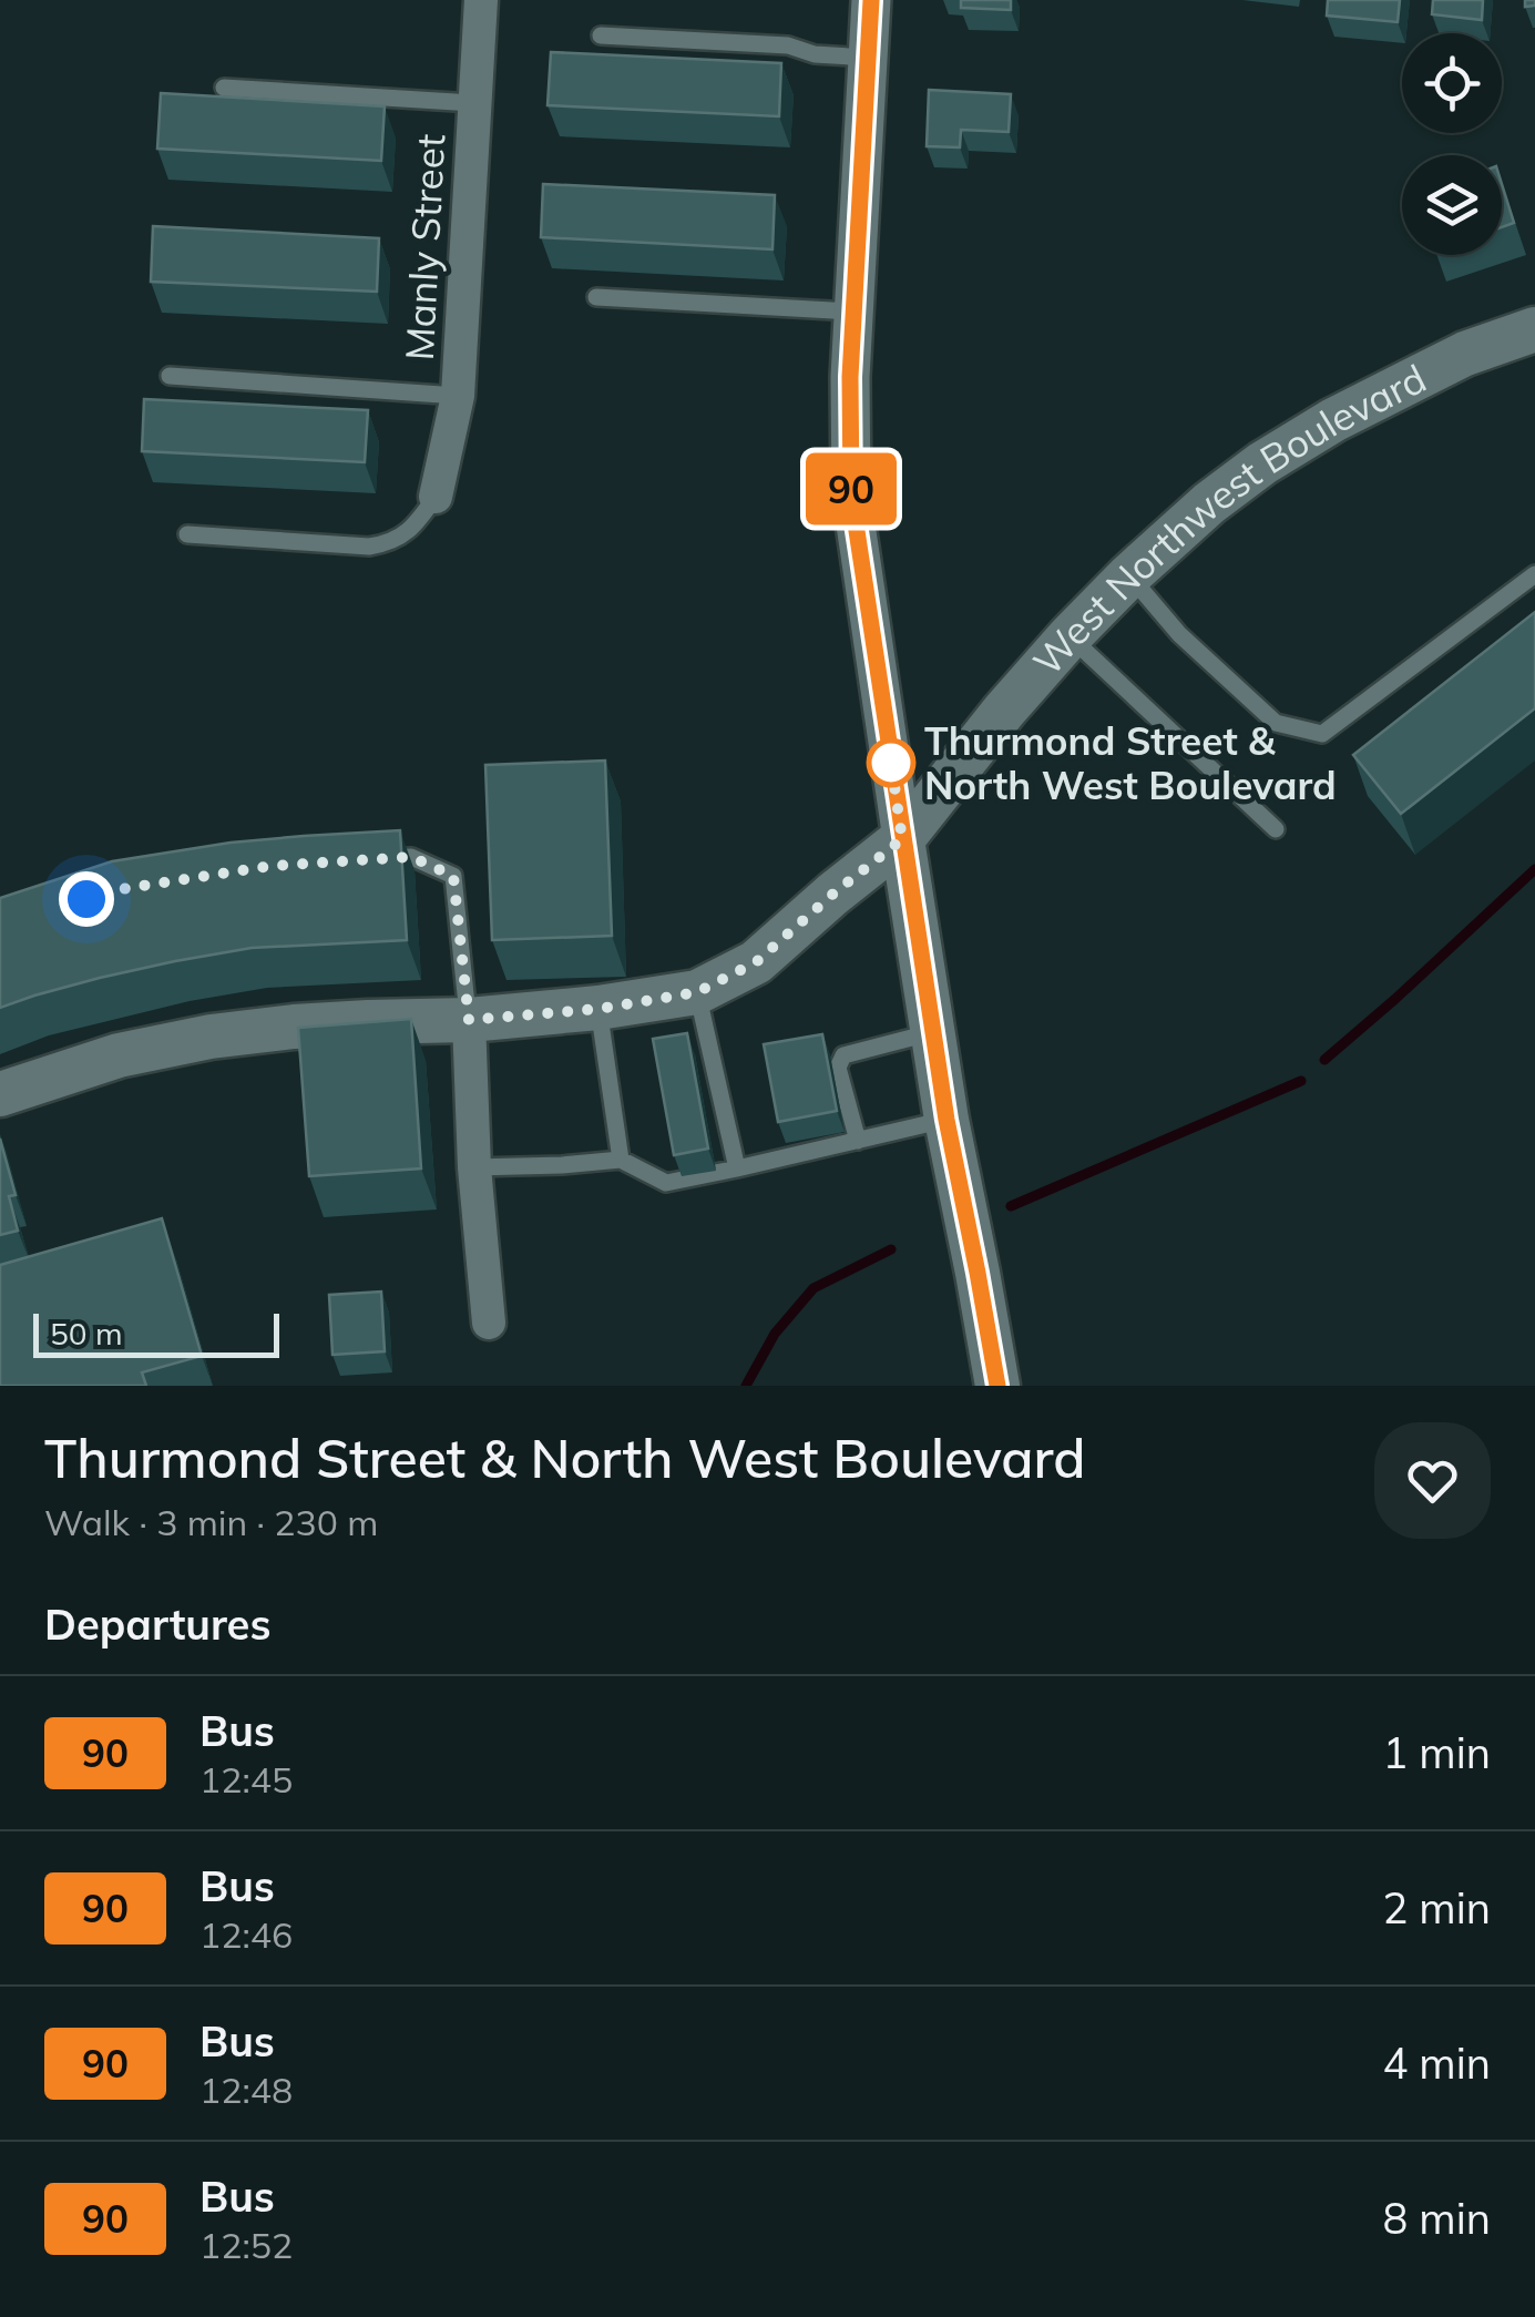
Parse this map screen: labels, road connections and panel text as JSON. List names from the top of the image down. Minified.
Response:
{"streets":{"main road":["West Northwest Boulevard"],"street":["Manly Street"]},"places":["Thurmond Street & North West Boulevard"],"lines":["bus line 90"],"scale_bar":"50 m","page":{"on_map":"90","scale":"50 m","heading":[["Thurmond Street & North West Boulevard","Walk · 3 min · 230 m"],"Departures"],"list":[{"mark":"90","name":"Bus","note":"12:45","value":"1 min"},{"mark":"90","name":"Bus","note":"12:46","value":"2 min"},{"mark":"90","name":"Bus","note":"12:48","value":"4 min"},{"mark":"90","name":"Bus","note":"12:52","value":"8 min"}]}}
